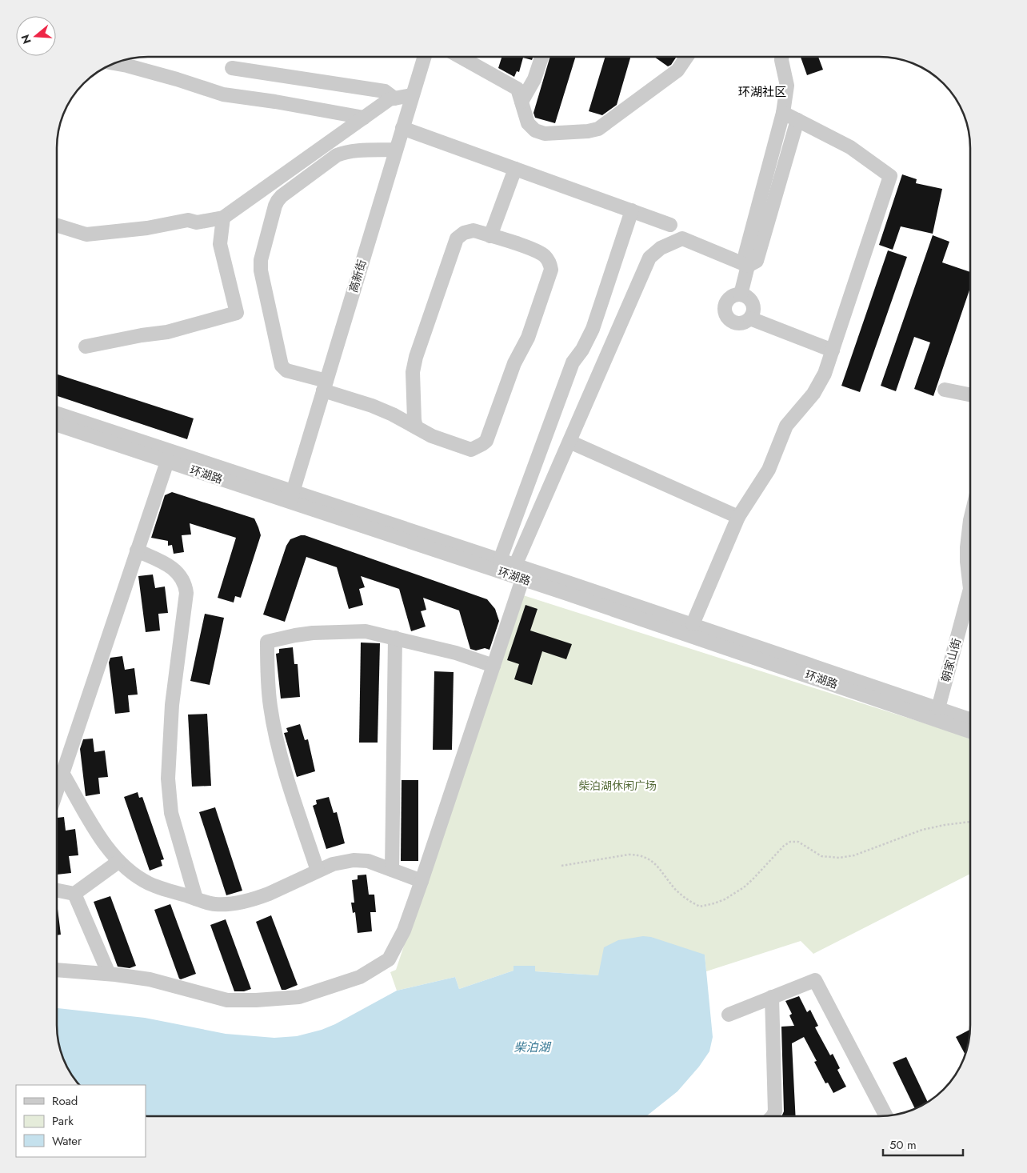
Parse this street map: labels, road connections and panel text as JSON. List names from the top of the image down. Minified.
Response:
{"streets":{"street":["高新街","环湖路","朝家山街"]},"crossings":[["高新街","环湖路"],["环湖路","朝家山街"]],"districts":["环湖社区"],"water":["柴泊湖"],"parks":["柴泊湖休闲广场"],"legend":["Road","Park","Water"],"scale_bar":"50 m","north":"left"}
